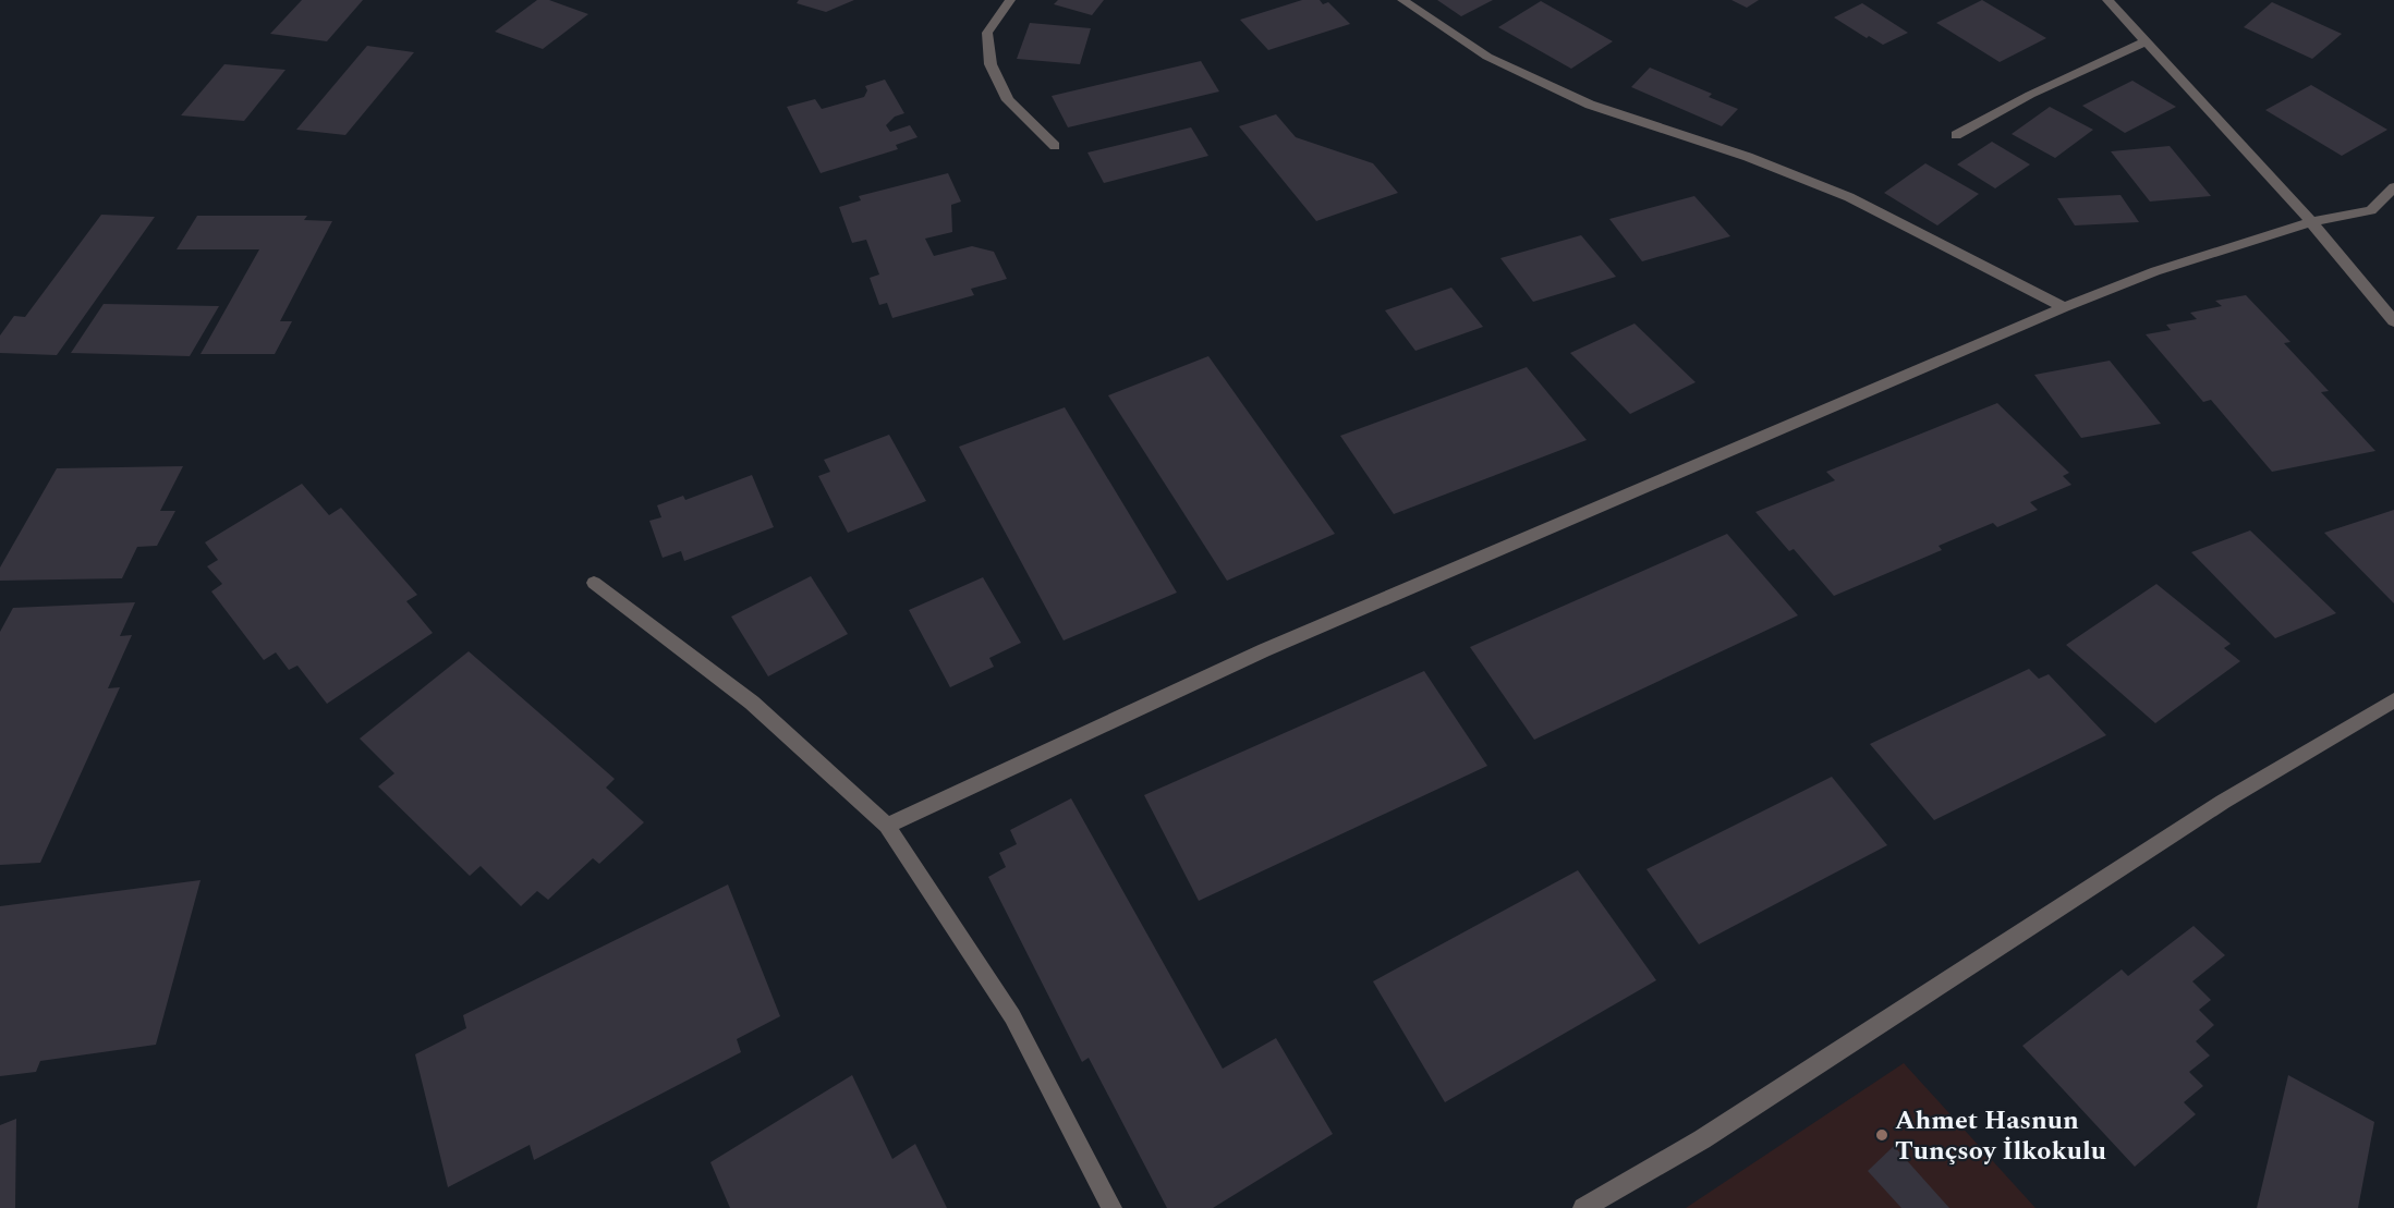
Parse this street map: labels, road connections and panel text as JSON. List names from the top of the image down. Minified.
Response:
{"places":["Ahmet Hasnun Tunçsoy İlkokulu"]}
